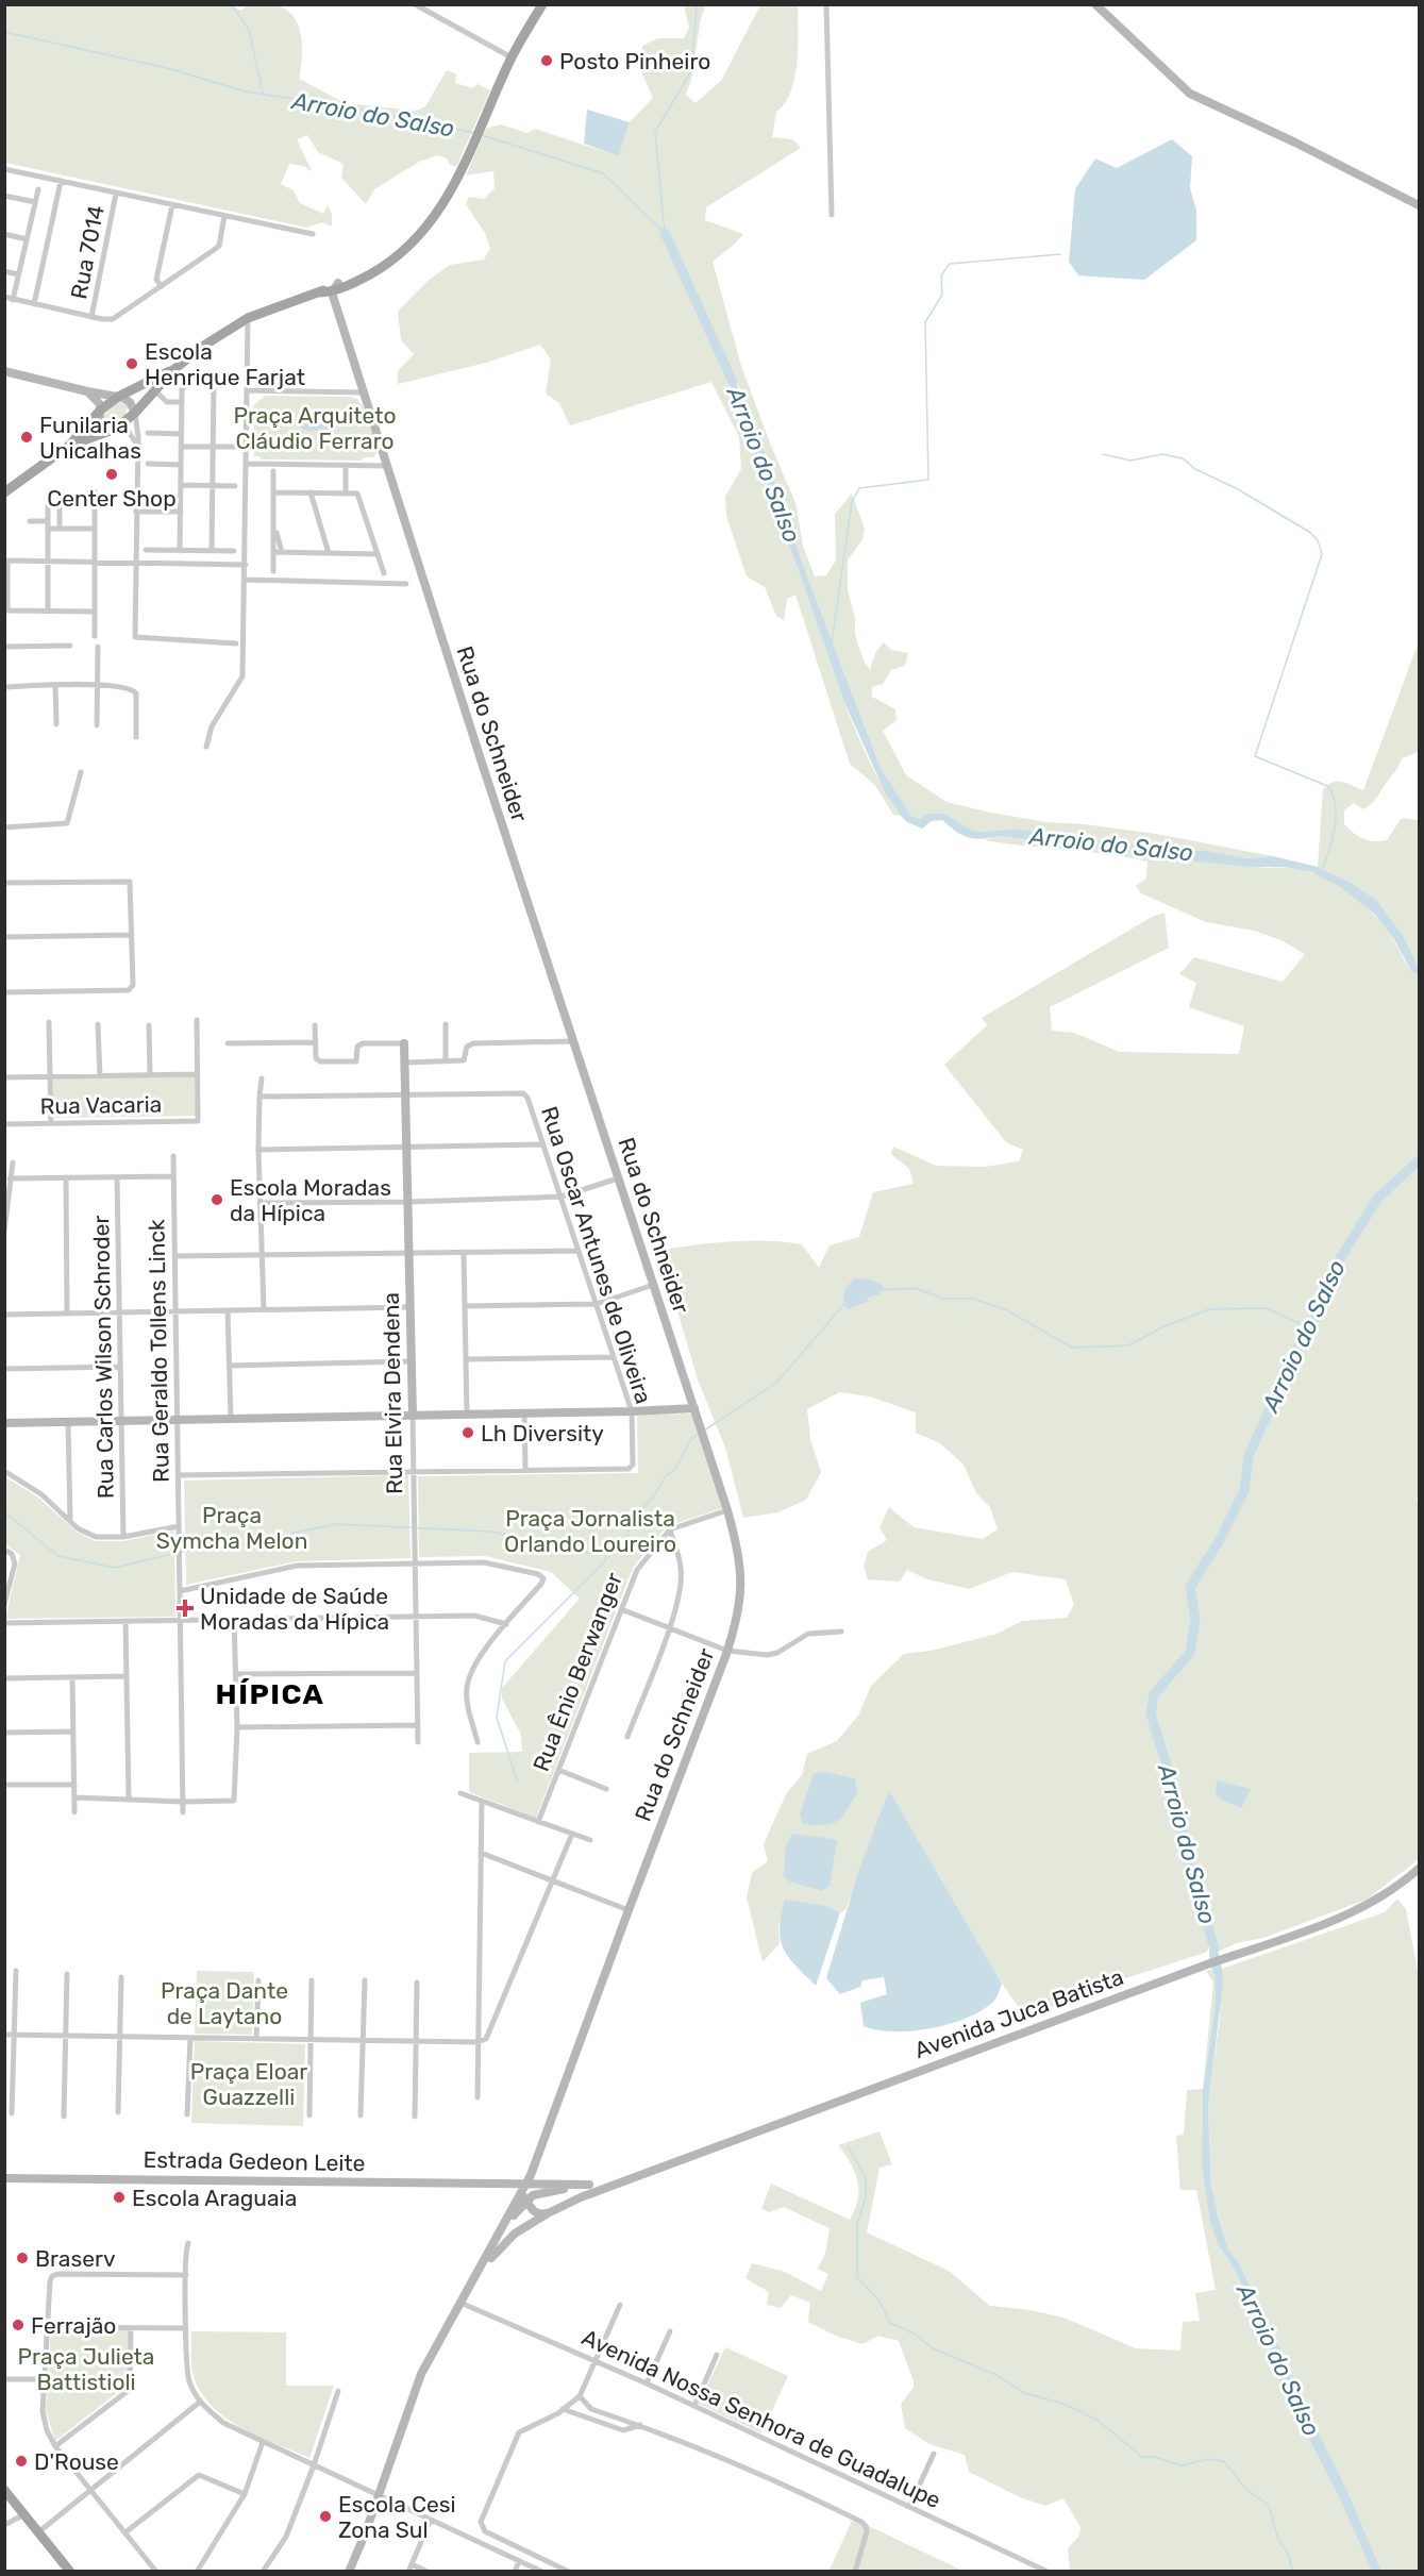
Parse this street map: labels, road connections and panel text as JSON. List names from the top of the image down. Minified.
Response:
{"streets":{"street":["Rua 7014","Rua do Schneider","Rua Vacaria","Rua Oscar Antunes de Oliveira","Rua Geraldo Tollens Linck","Rua Carlos Wilson Schroder","Rua Elvira Dendena","Rua Ênio Berwanger","Avenida Juca Batista","Estrada Gedeon Leite","Avenida Nossa Senhora de Guadalupe"]},"crossings":[["Rua do Schneider","Avenida Juca Batista"],["Rua do Schneider","Estrada Gedeon Leite"],["Rua Oscar Antunes de Oliveira","Rua Elvira Dendena"],["Avenida Juca Batista","Estrada Gedeon Leite"],["Avenida Juca Batista","Avenida Nossa Senhora de Guadalupe"]],"districts":["HÍPICA"],"water":["Arroio do Salso"],"parks":["Praça Arquiteto Cláudio Ferraro","Praça Symcha Melon","Praça Jornalista Orlando Loureiro","Praça Dante de Laytano","Praça Eloar Guazzelli","Praça Julieta Battistioli"],"places":{"other":["Posto Pinheiro","Escola Henrique Farjat","Funilaria Unicalhas","Center Shop","Escola Moradas da Hípica","Lh Diversity","Escola Araguaia","Braserv","Ferrajão","D'Rouse","Escola Cesi Zona Sul"],"health":["Unidade de Saúde Moradas da Hípica"]}}
